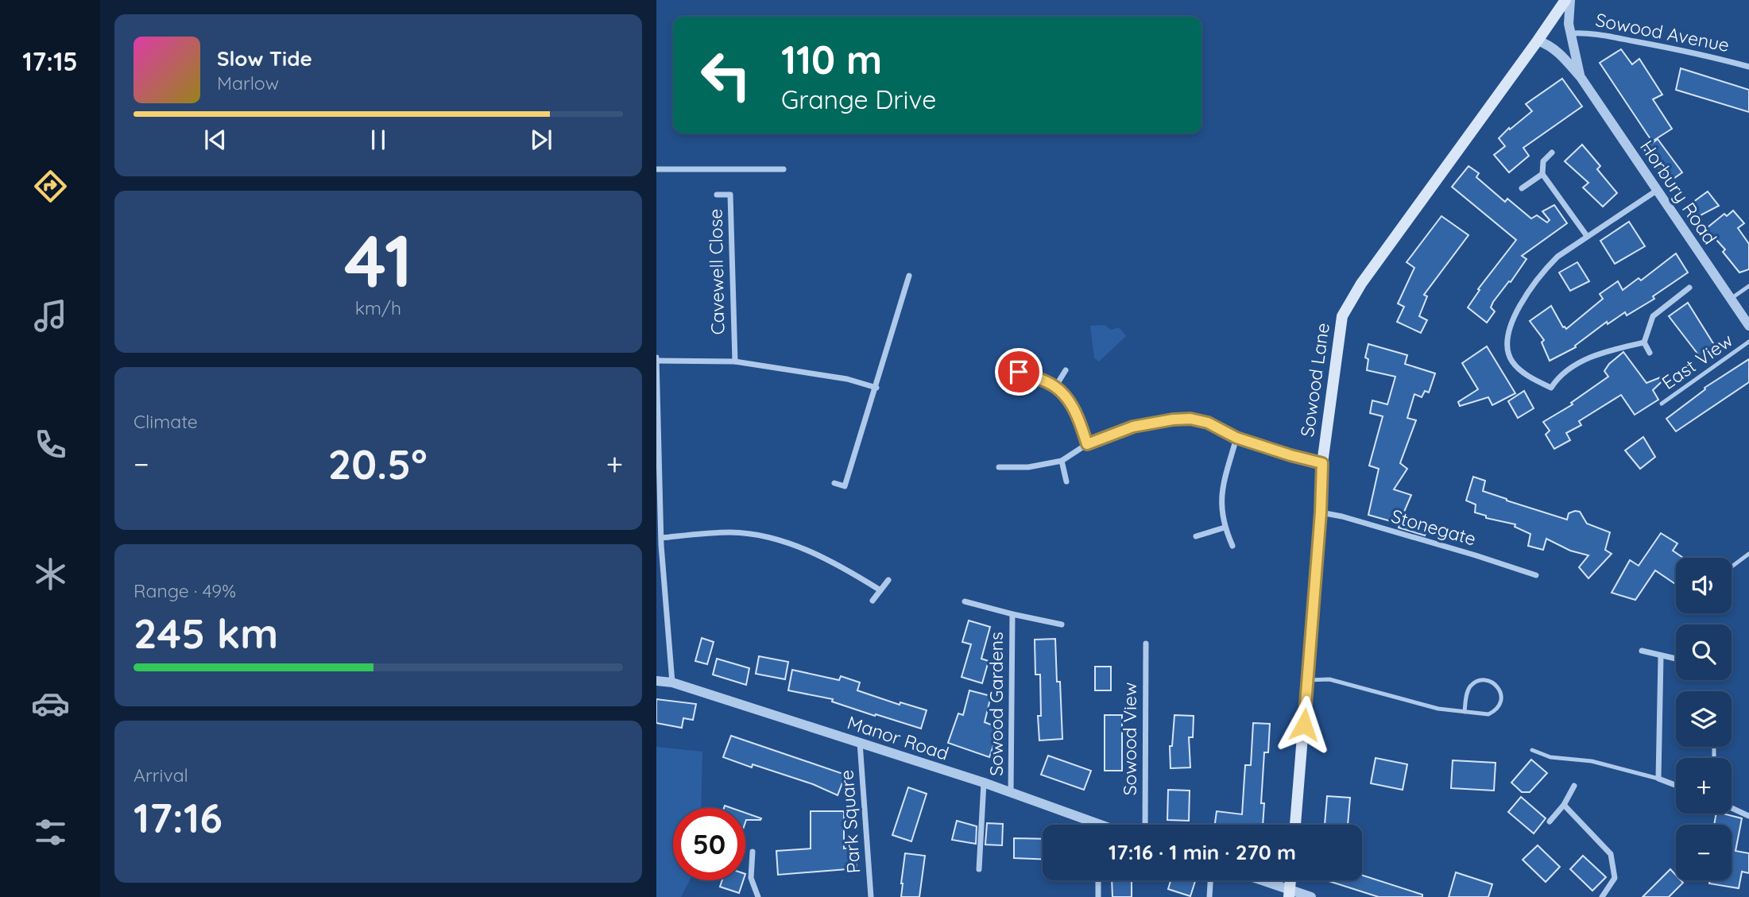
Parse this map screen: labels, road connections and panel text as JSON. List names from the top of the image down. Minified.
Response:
{"streets":{"main road":["Sowood Lane"],"street":["Sowood Avenue","Horbury Road","Cavewell Close","Stonegate","Sowood Gardens","Manor Road","Sowood View","Park Square"],"lane":["East View"]},"crossings":[["Sowood Avenue","Horbury Road"],["Horbury Road","Sowood Lane"],["Sowood Lane","Stonegate"],["Sowood Gardens","Manor Road"],["Manor Road","Park Square"]],"page":{"tabs":"17:15","turn":["110 m","Grange Drive"],"song":["Slow Tide","Marlow"],"tile":[["41","km/h"],"Climate",["Range · 49%","245 km"],["Arrival","17:16"]],"heat":["−","20.5°","+"],"map_buttons":["+","−"],"limit":"50","trip":"17:16 · 1 min · 270 m"}}
